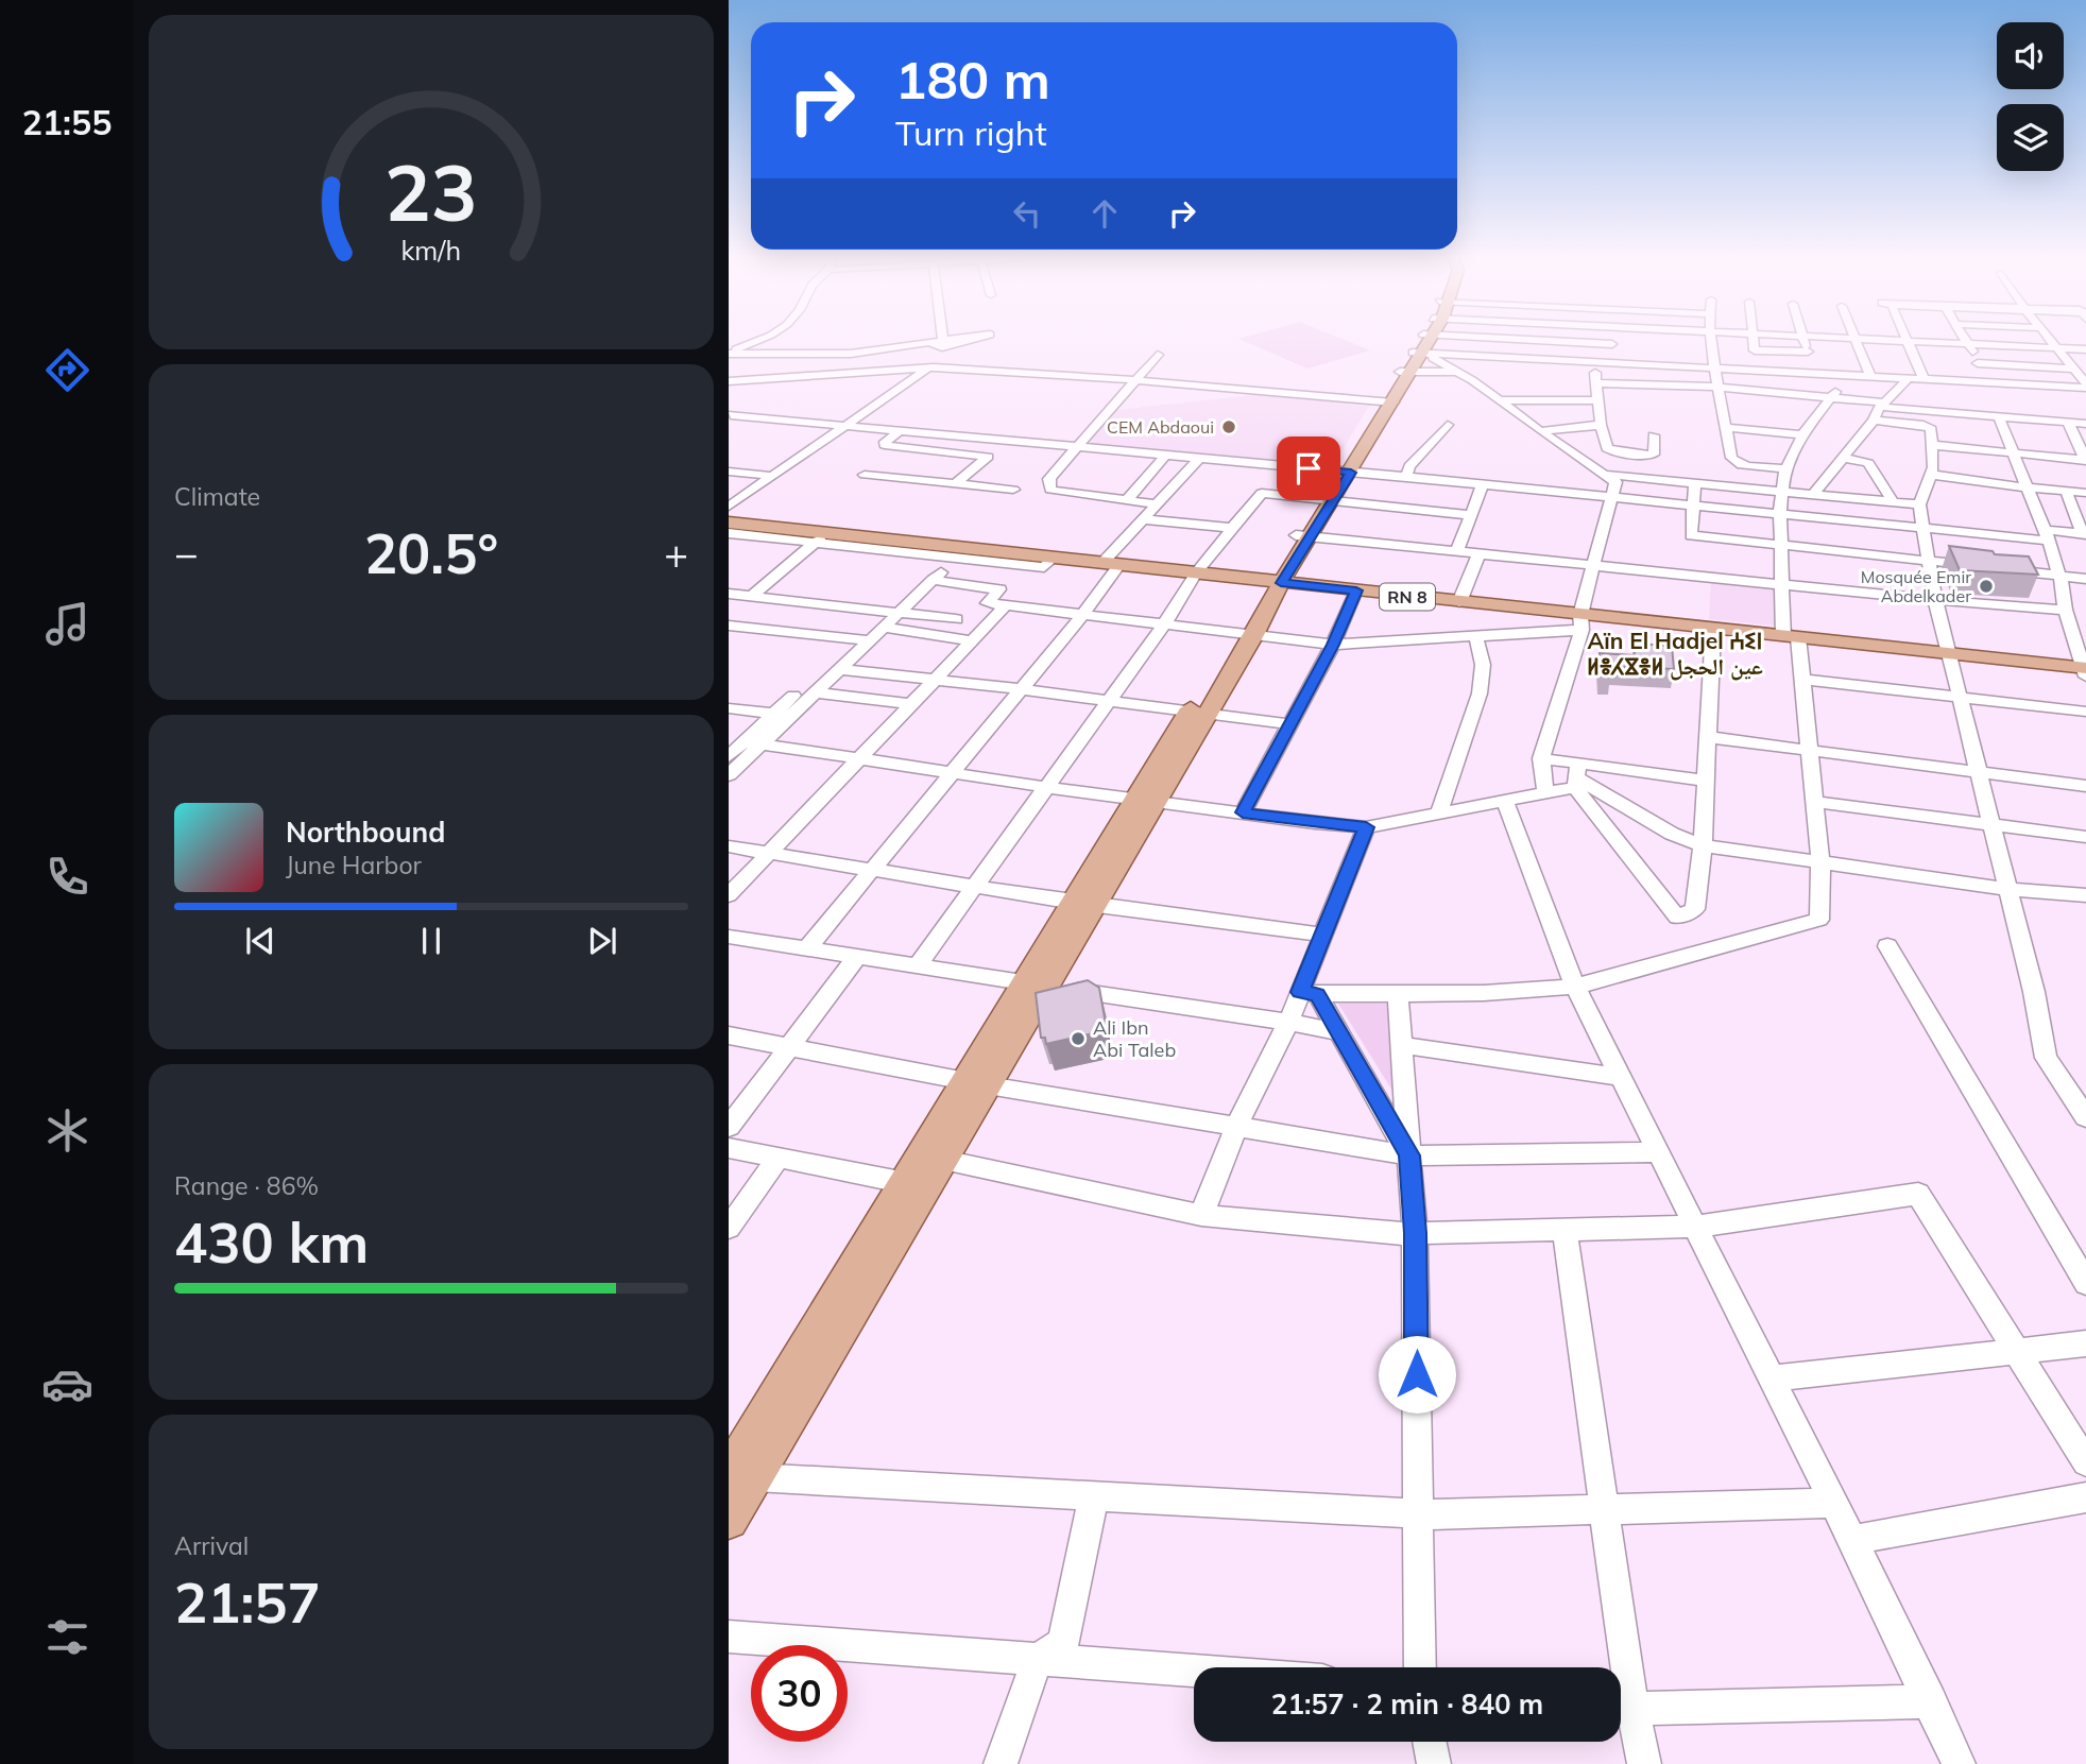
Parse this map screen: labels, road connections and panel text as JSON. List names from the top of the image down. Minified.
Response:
{"streets":{"main road":["RN 8"]},"districts":["Aïn El Hadjel ⵄⵉⵏ ⵍⴻⵃⴵⴻⵍ عين الحجل"],"places":["CEM Abdaoui","Mosquée Emir Abdelkader","Ali Ibn Abi Taleb"],"page":{"tabs":"21:55","turn":["180 m","Turn right"],"tile":["Climate",["Range · 86%","430 km"],["Arrival","21:57"]],"heat":["−","20.5°","+"],"song":["Northbound","June Harbor"],"limit":"30","trip":"21:57 · 2 min · 840 m","gauge":["23","km/h"]}}
